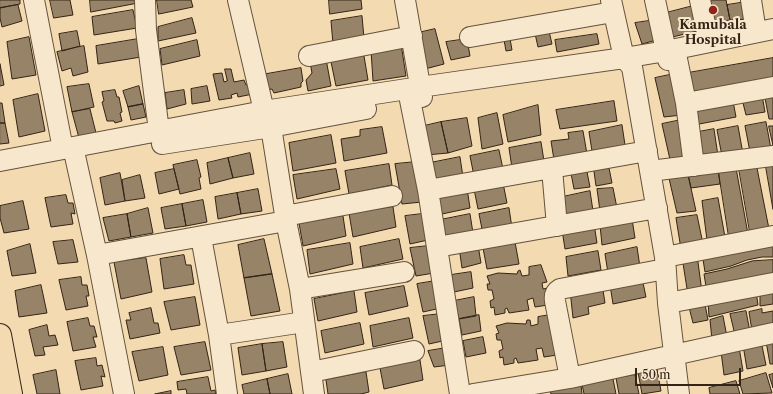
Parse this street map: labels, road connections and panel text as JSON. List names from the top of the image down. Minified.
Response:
{"places":["Kamubala Hospital"],"scale_bar":"50 m"}
